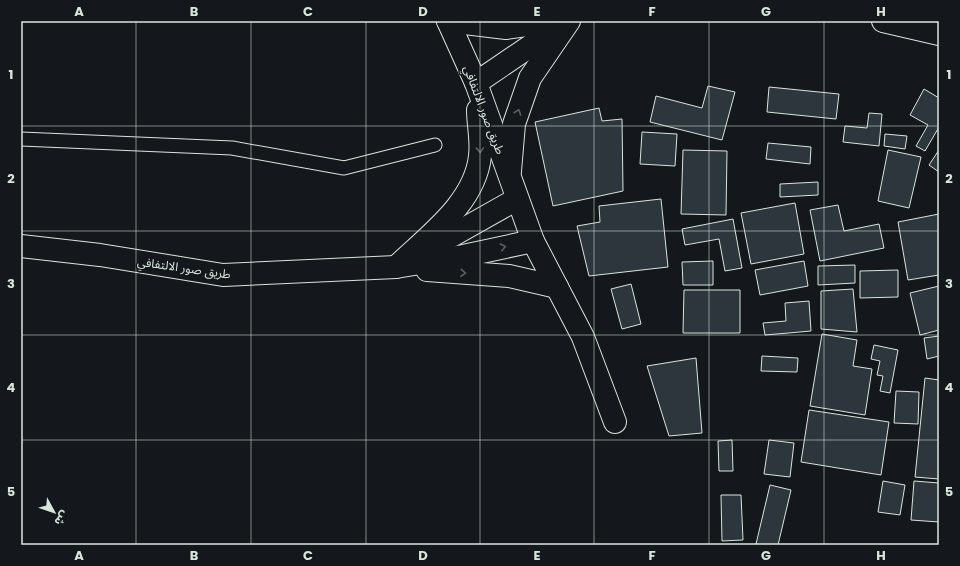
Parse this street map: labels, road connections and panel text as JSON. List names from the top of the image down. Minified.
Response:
{"streets":{"main road":["طريق صور الالتفافي"]},"north":"bottom right","grid":{"columns":["A","B","C","D","E","F","G","H"],"rows":["1","2","3","4","5"]}}
